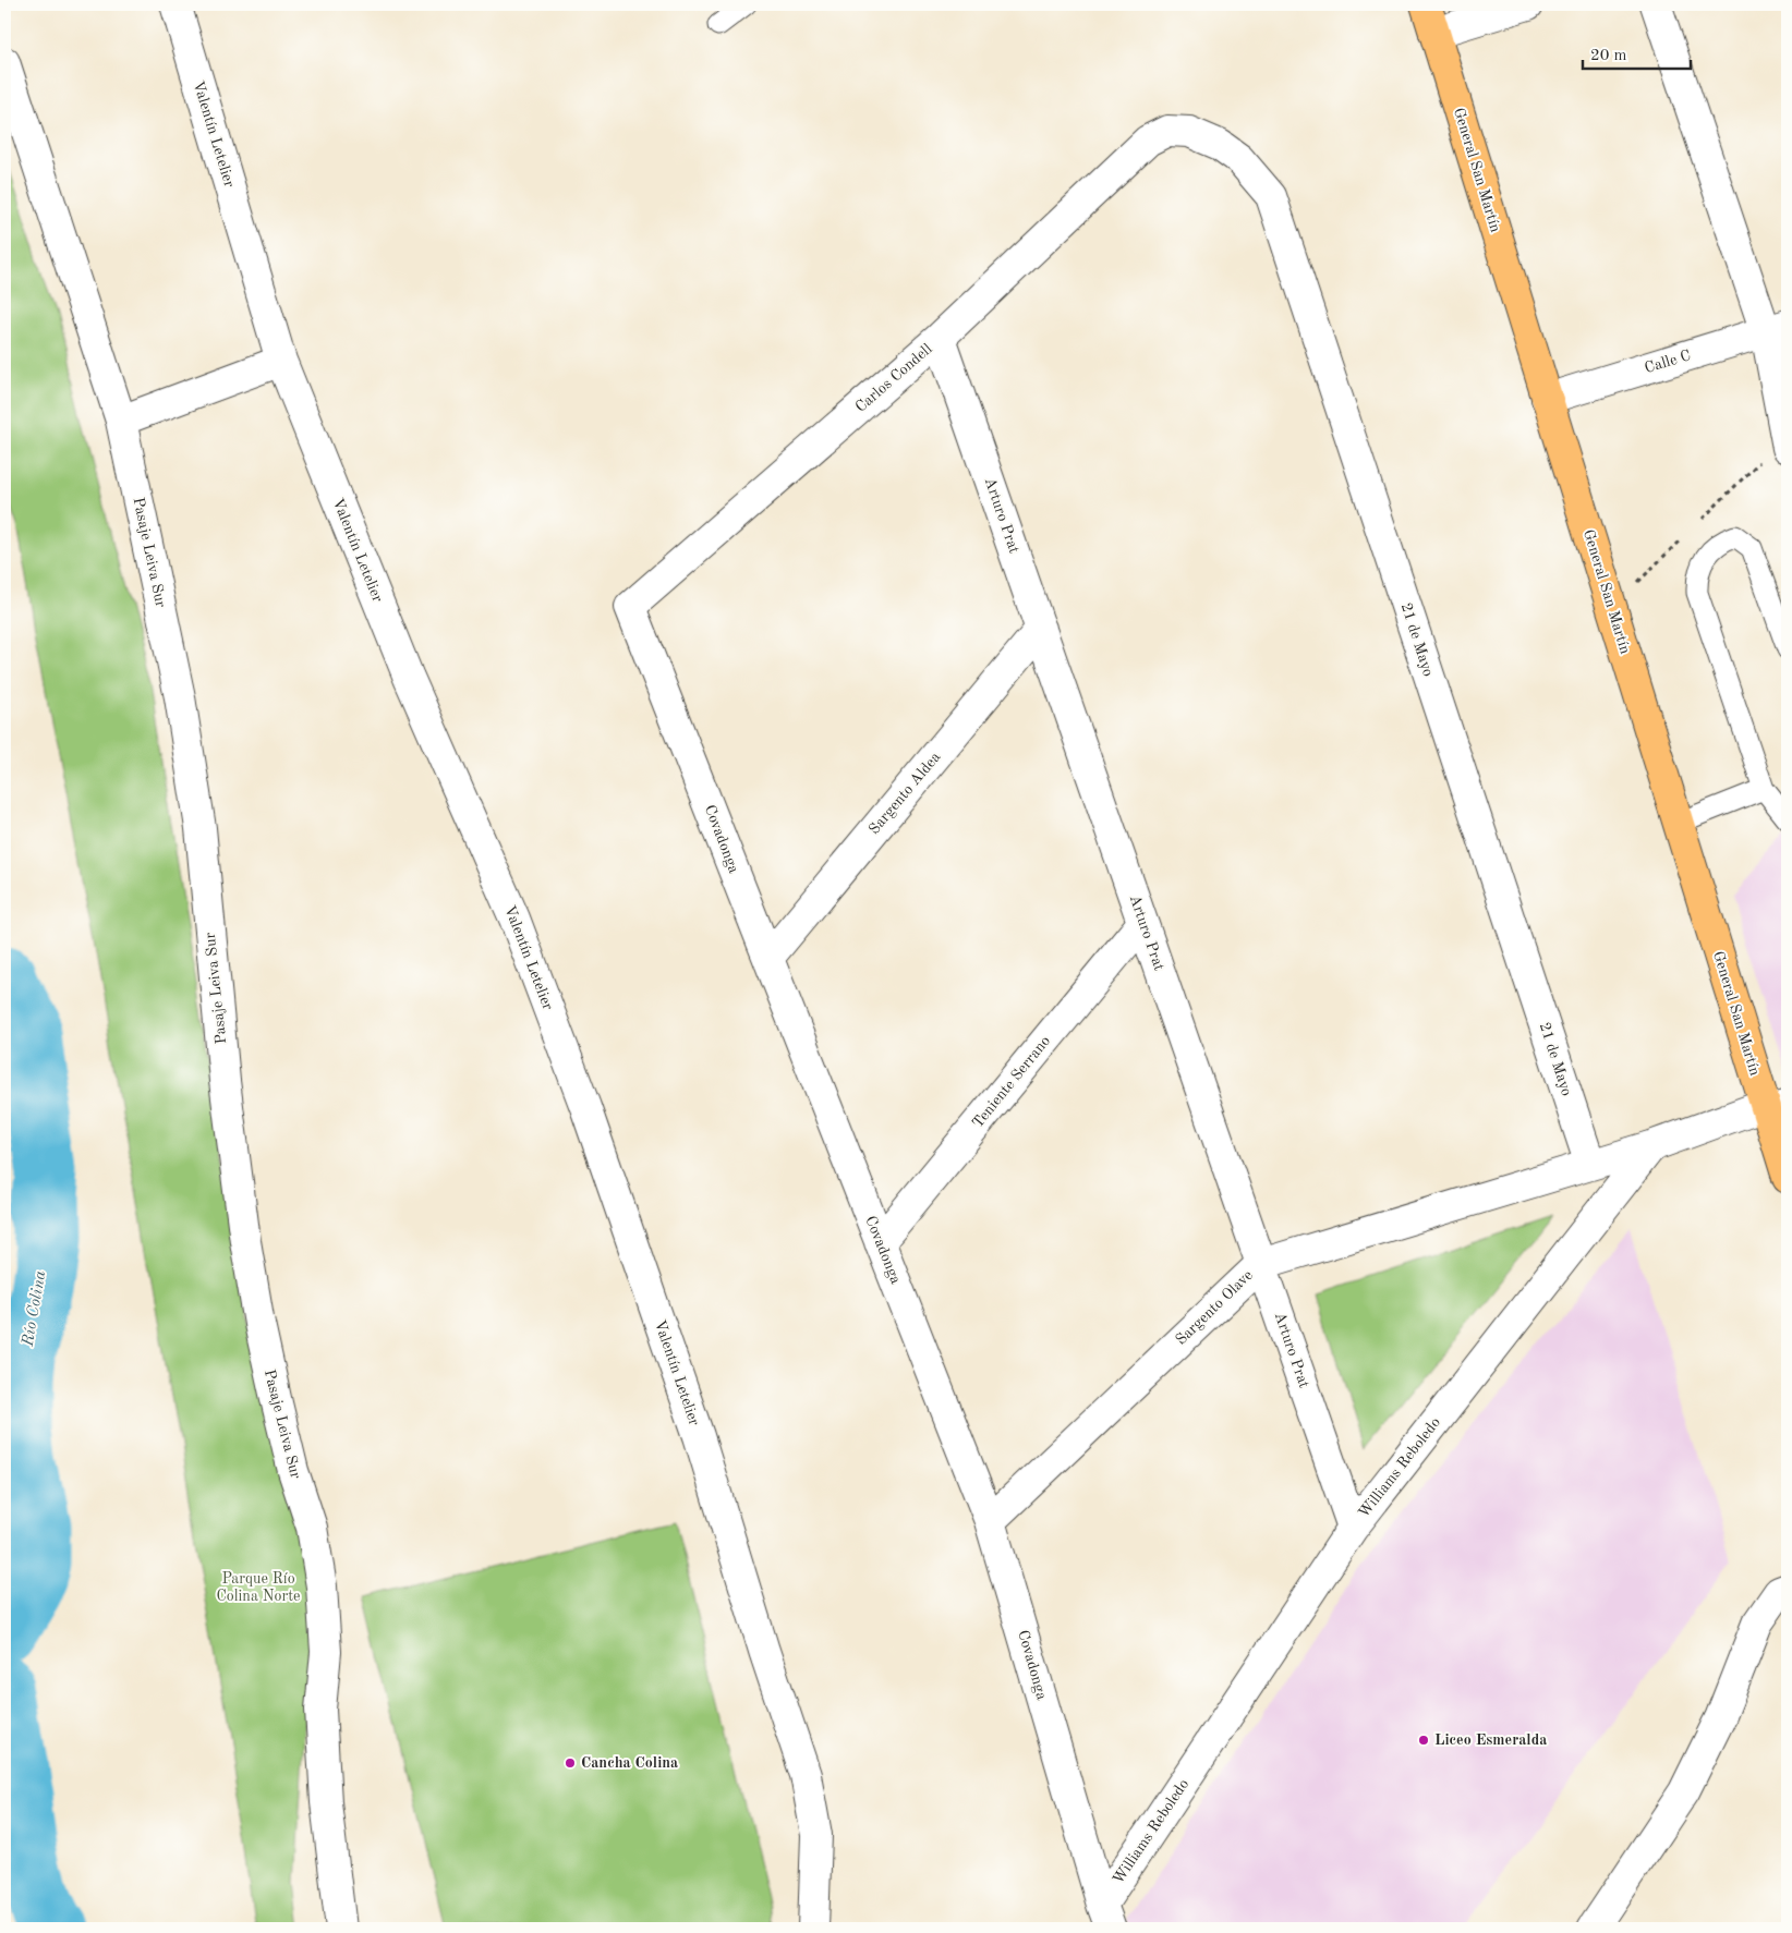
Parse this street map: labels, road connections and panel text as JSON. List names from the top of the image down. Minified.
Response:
{"streets":{"main road":["General San Martín"],"street":["Valentín Letelier","Calle C","Carlos Condell","Arturo Prat","Pasaje Leiva Sur","21 de Mayo","Sargento Aldea","Covadonga","Teniente Serrano","Sargento Olave","Williams Reboledo"]},"crossings":[["General San Martín","Calle C"],["Carlos Condell","Arturo Prat"],["Carlos Condell","21 de Mayo"],["Carlos Condell","Covadonga"],["Arturo Prat","Sargento Aldea"],["Arturo Prat","Teniente Serrano"],["Arturo Prat","Sargento Olave"],["Arturo Prat","Williams Reboledo"],["21 de Mayo","Sargento Olave"],["Sargento Aldea","Covadonga"],["Covadonga","Teniente Serrano"],["Covadonga","Sargento Olave"],["Covadonga","Williams Reboledo"]],"water":["Río Colina"],"parks":["Parque Río Colina Norte"],"places":["Liceo Esmeralda","Cancha Colina"],"scale_bar":"20 m"}
